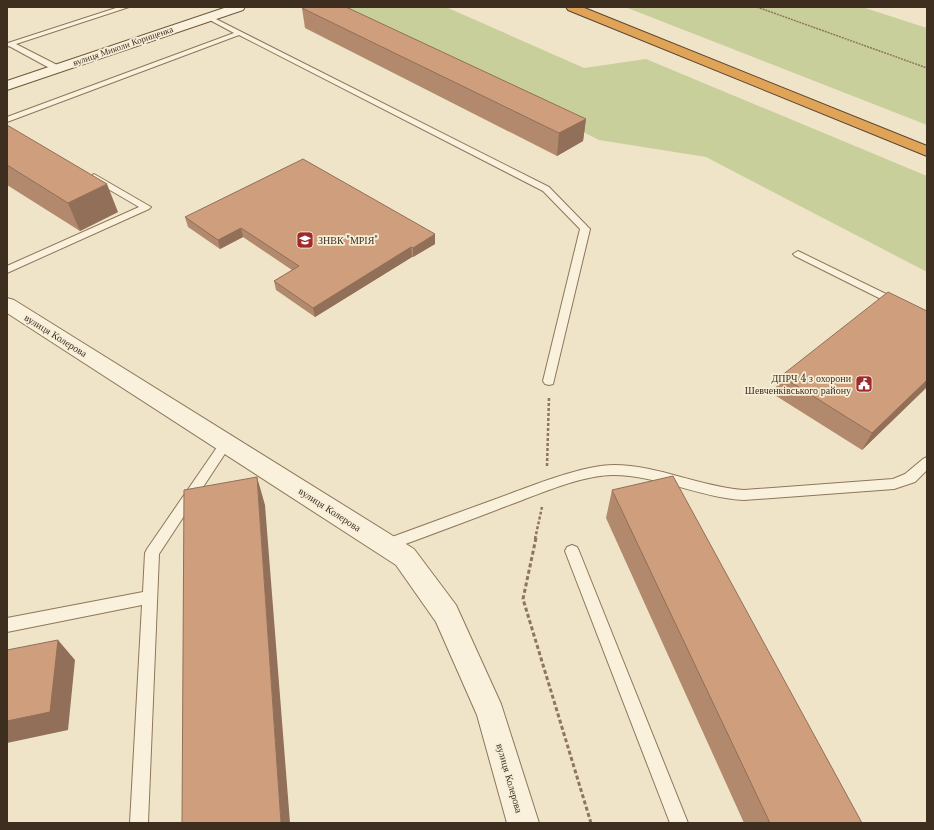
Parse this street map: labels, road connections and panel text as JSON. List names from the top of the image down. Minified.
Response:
{"streets":{"street":["вулиця Миколи Корищенка","вулиця Колерова"]},"places":{"school or university":["ЗНВК \"МРІЯ\""],"public building":["ДПРЧ 4 з охорони Шевченківського району"]}}
